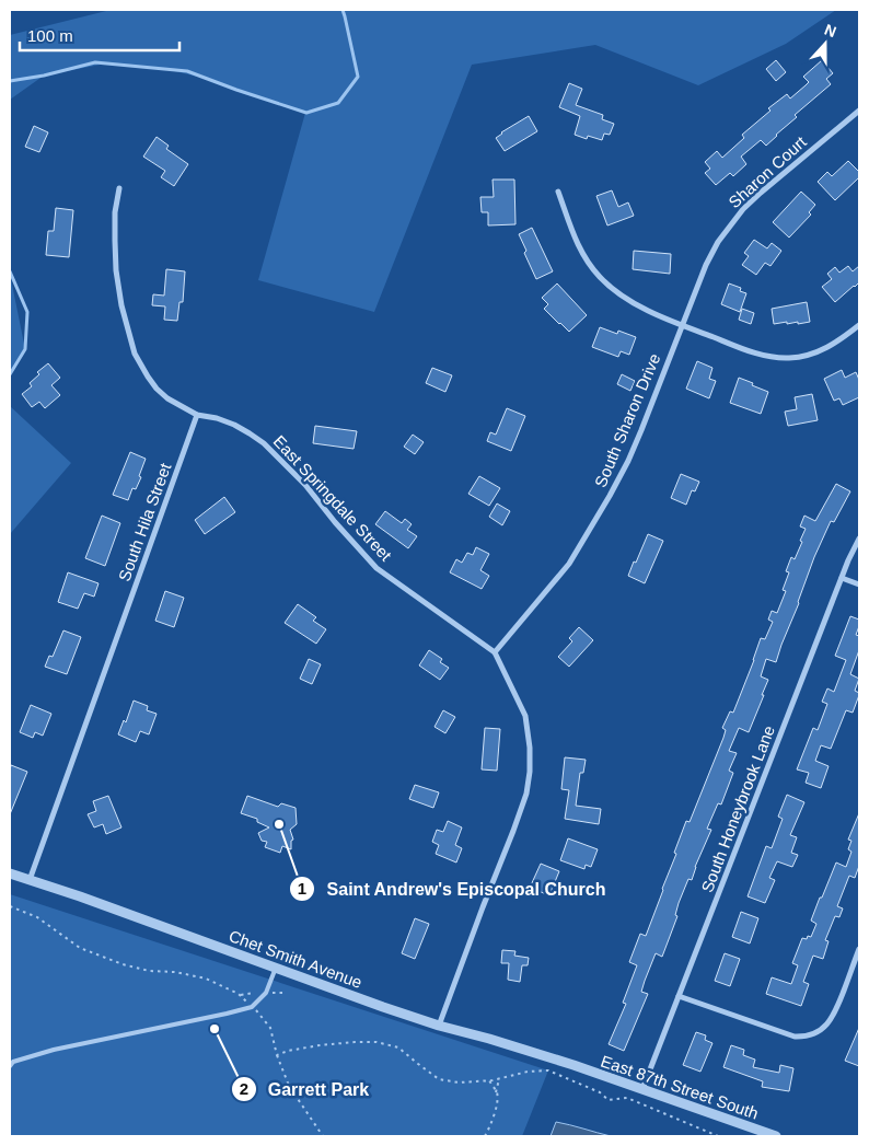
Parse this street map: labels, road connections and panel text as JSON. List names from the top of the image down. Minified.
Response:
{"streets":{"street":["Sharon Court","South Sharon Drive","East Springdale Street","South Hila Street","South Honeybrook Lane","Chet Smith Avenue","East 87th Street South"]},"crossings":[["Sharon Court","South Sharon Drive"],["South Sharon Drive","East Springdale Street"],["East Springdale Street","South Hila Street"],["South Hila Street","Chet Smith Avenue"],["South Honeybrook Lane","East 87th Street South"],["Chet Smith Avenue","East 87th Street South"]],"places":["Saint Andrew's Episcopal Church","Garrett Park"],"scale_bar":"100 m","north":"top"}
